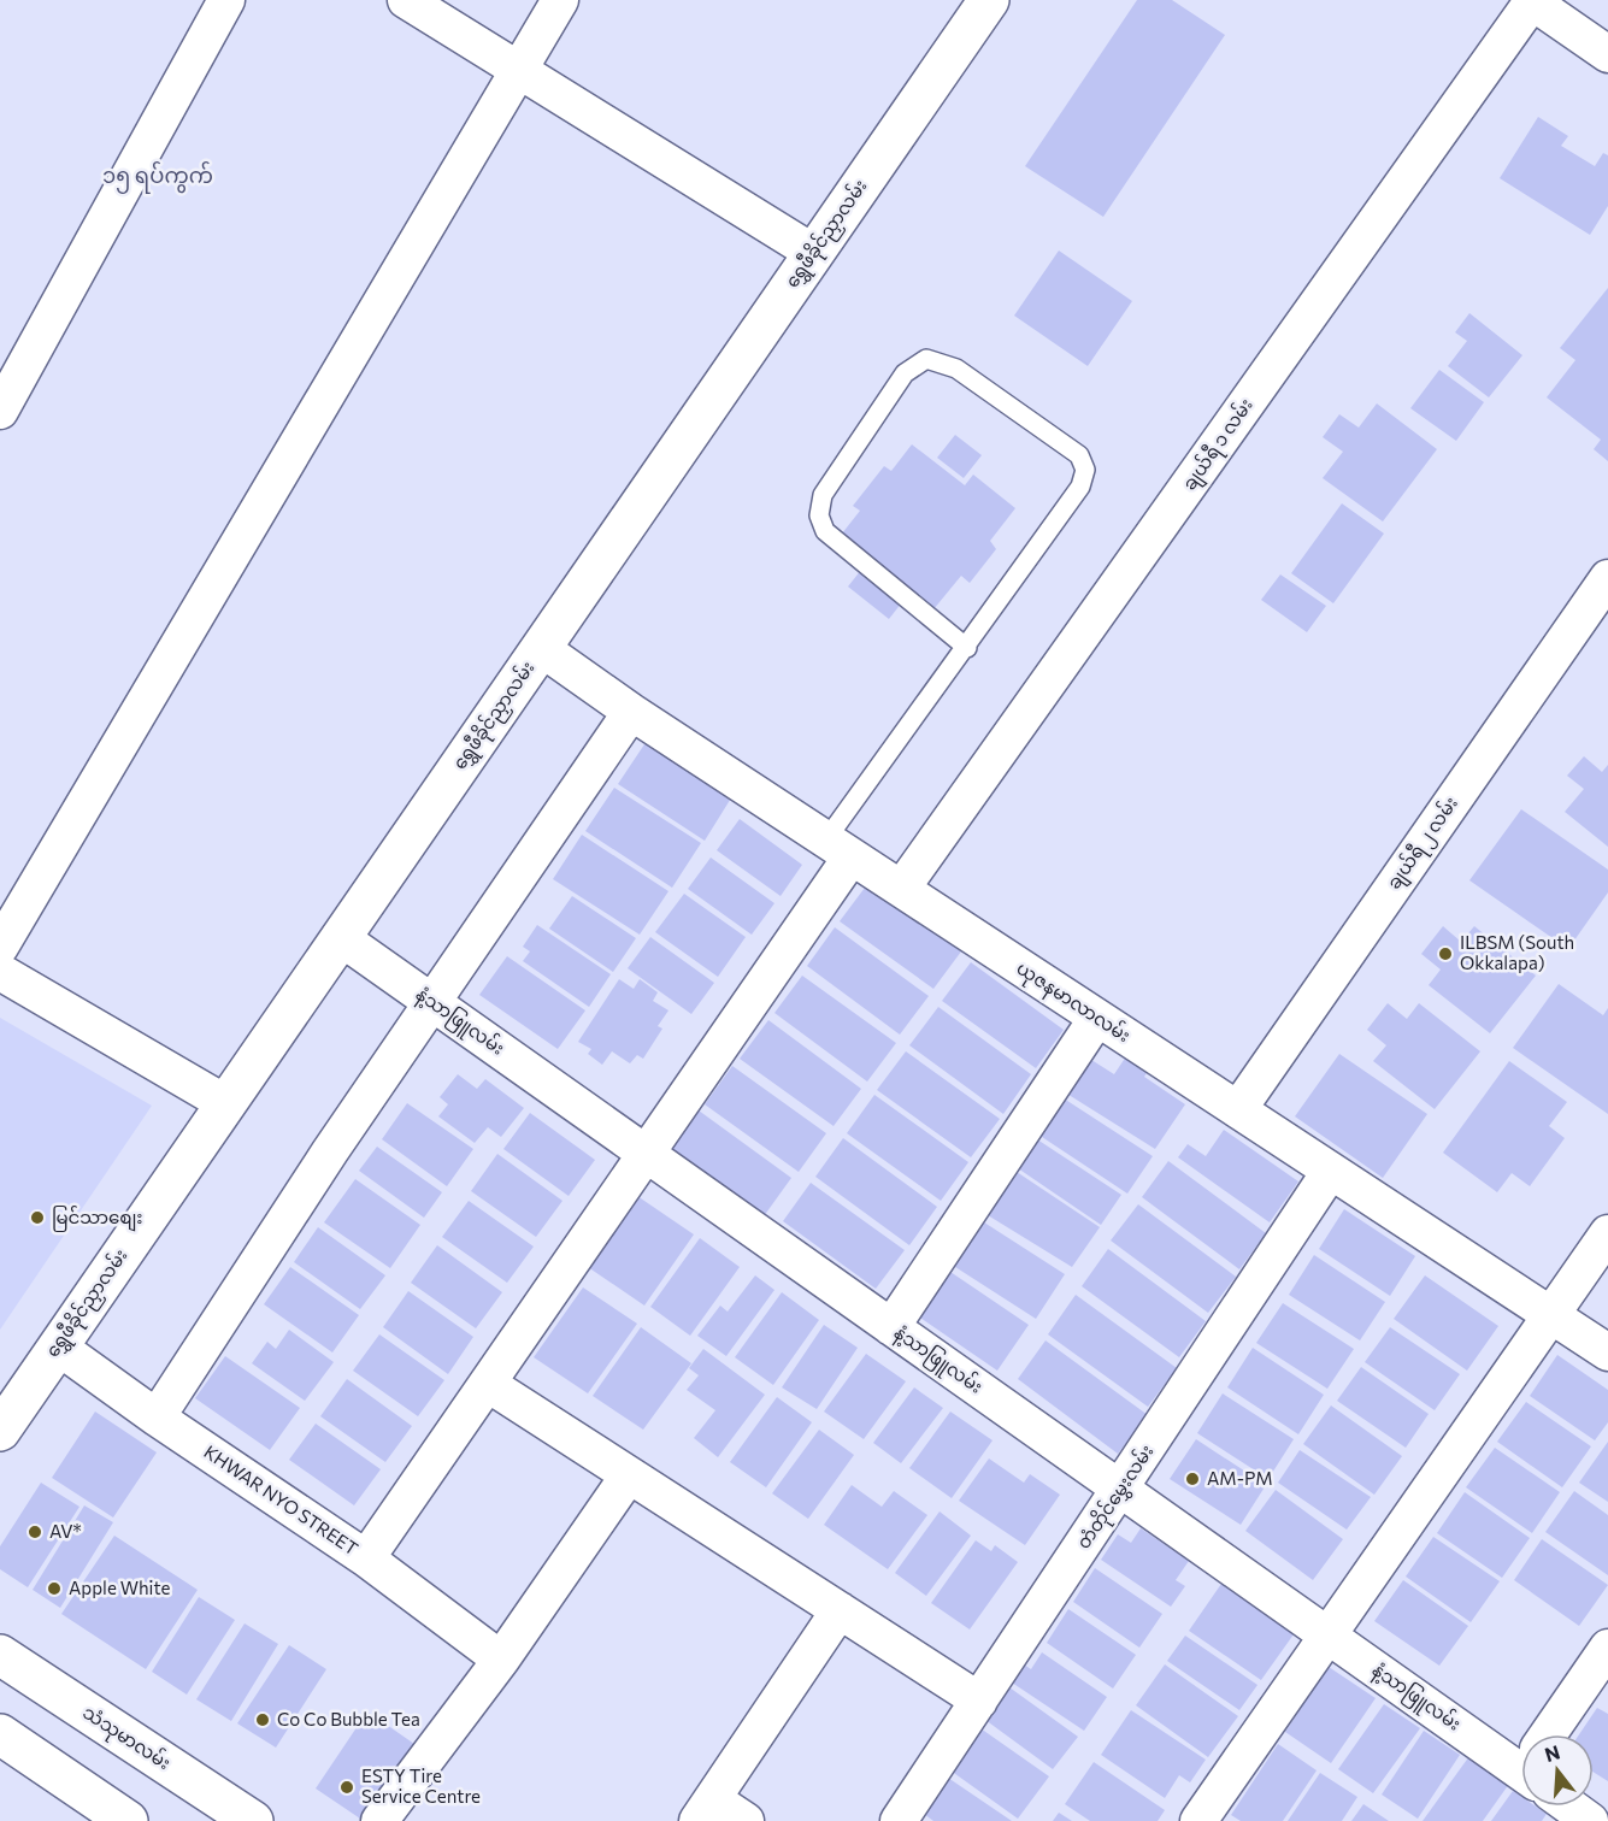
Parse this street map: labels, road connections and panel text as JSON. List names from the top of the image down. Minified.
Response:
{"streets":{"street":["ရွှေဖီခိုင်ညှာလမ်း","ချယ်ရီ ၁ လမ်း","ချယ်ရီ ၂ လမ်း","ယုဇနမာလာလမ်း","နံ့သာဖြူလမ်း","တံတိုင်မွှေးလမ်း","KHWAR NYO STREET","သံသုမာလမ်း"]},"crossings":[["ရွှေဖီခိုင်ညှာလမ်း","ယုဇနမာလာလမ်း"],["ရွှေဖီခိုင်ညှာလမ်း","နံ့သာဖြူလမ်း"],["ရွှေဖီခိုင်ညှာလမ်း","KHWAR NYO STREET"],["ချယ်ရီ ၁ လမ်း","ယုဇနမာလာလမ်း"],["ချယ်ရီ ၂ လမ်း","ယုဇနမာလာလမ်း"],["ယုဇနမာလာလမ်း","တံတိုင်မွှေးလမ်း"],["နံ့သာဖြူလမ်း","တံတိုင်မွှေးလမ်း"]],"districts":["၁၅ ရပ်ကွက်"],"places":["ILBSM (South Okkalapa)","မြင်သာစျေး","AM-PM","AV*","Apple White","Co Co Bubble Tea","ESTY Tire Service Centre"],"north":"top"}
